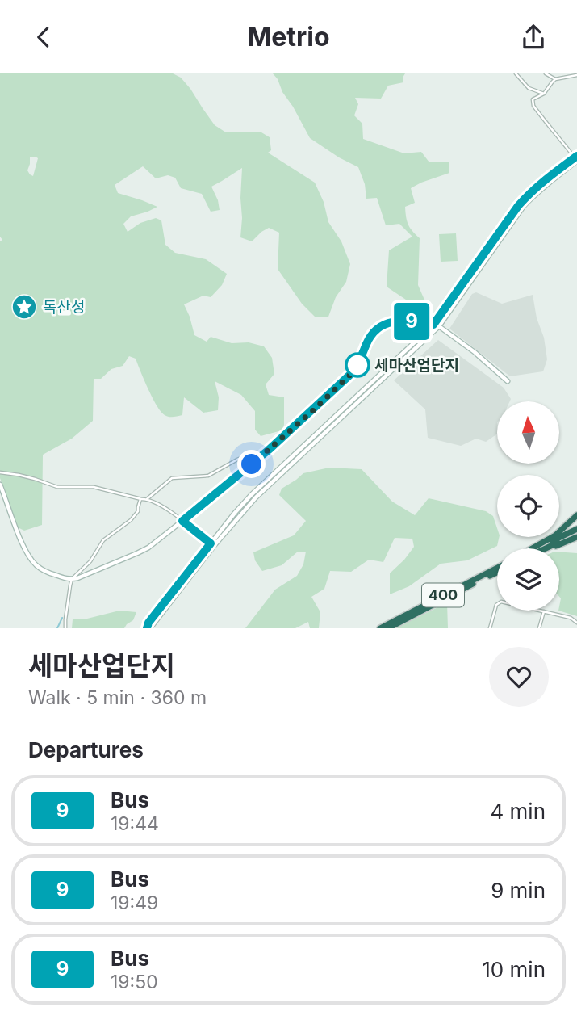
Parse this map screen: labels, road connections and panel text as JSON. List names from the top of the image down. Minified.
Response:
{"streets":{"highway":["400"]},"places":{"place":["독산성"],"other":["세마산업단지"]},"lines":["bus line 9"],"north":"top","page":{"header":"Metrio","on_map":"9","heading":[["세마산업단지","Walk · 5 min · 360 m"],"Departures"],"list":[{"mark":"9","name":"Bus","note":"19:44","value":"4 min"},{"mark":"9","name":"Bus","note":"19:49","value":"9 min"},{"mark":"9","name":"Bus","note":"19:50","value":"10 min"}]}}
